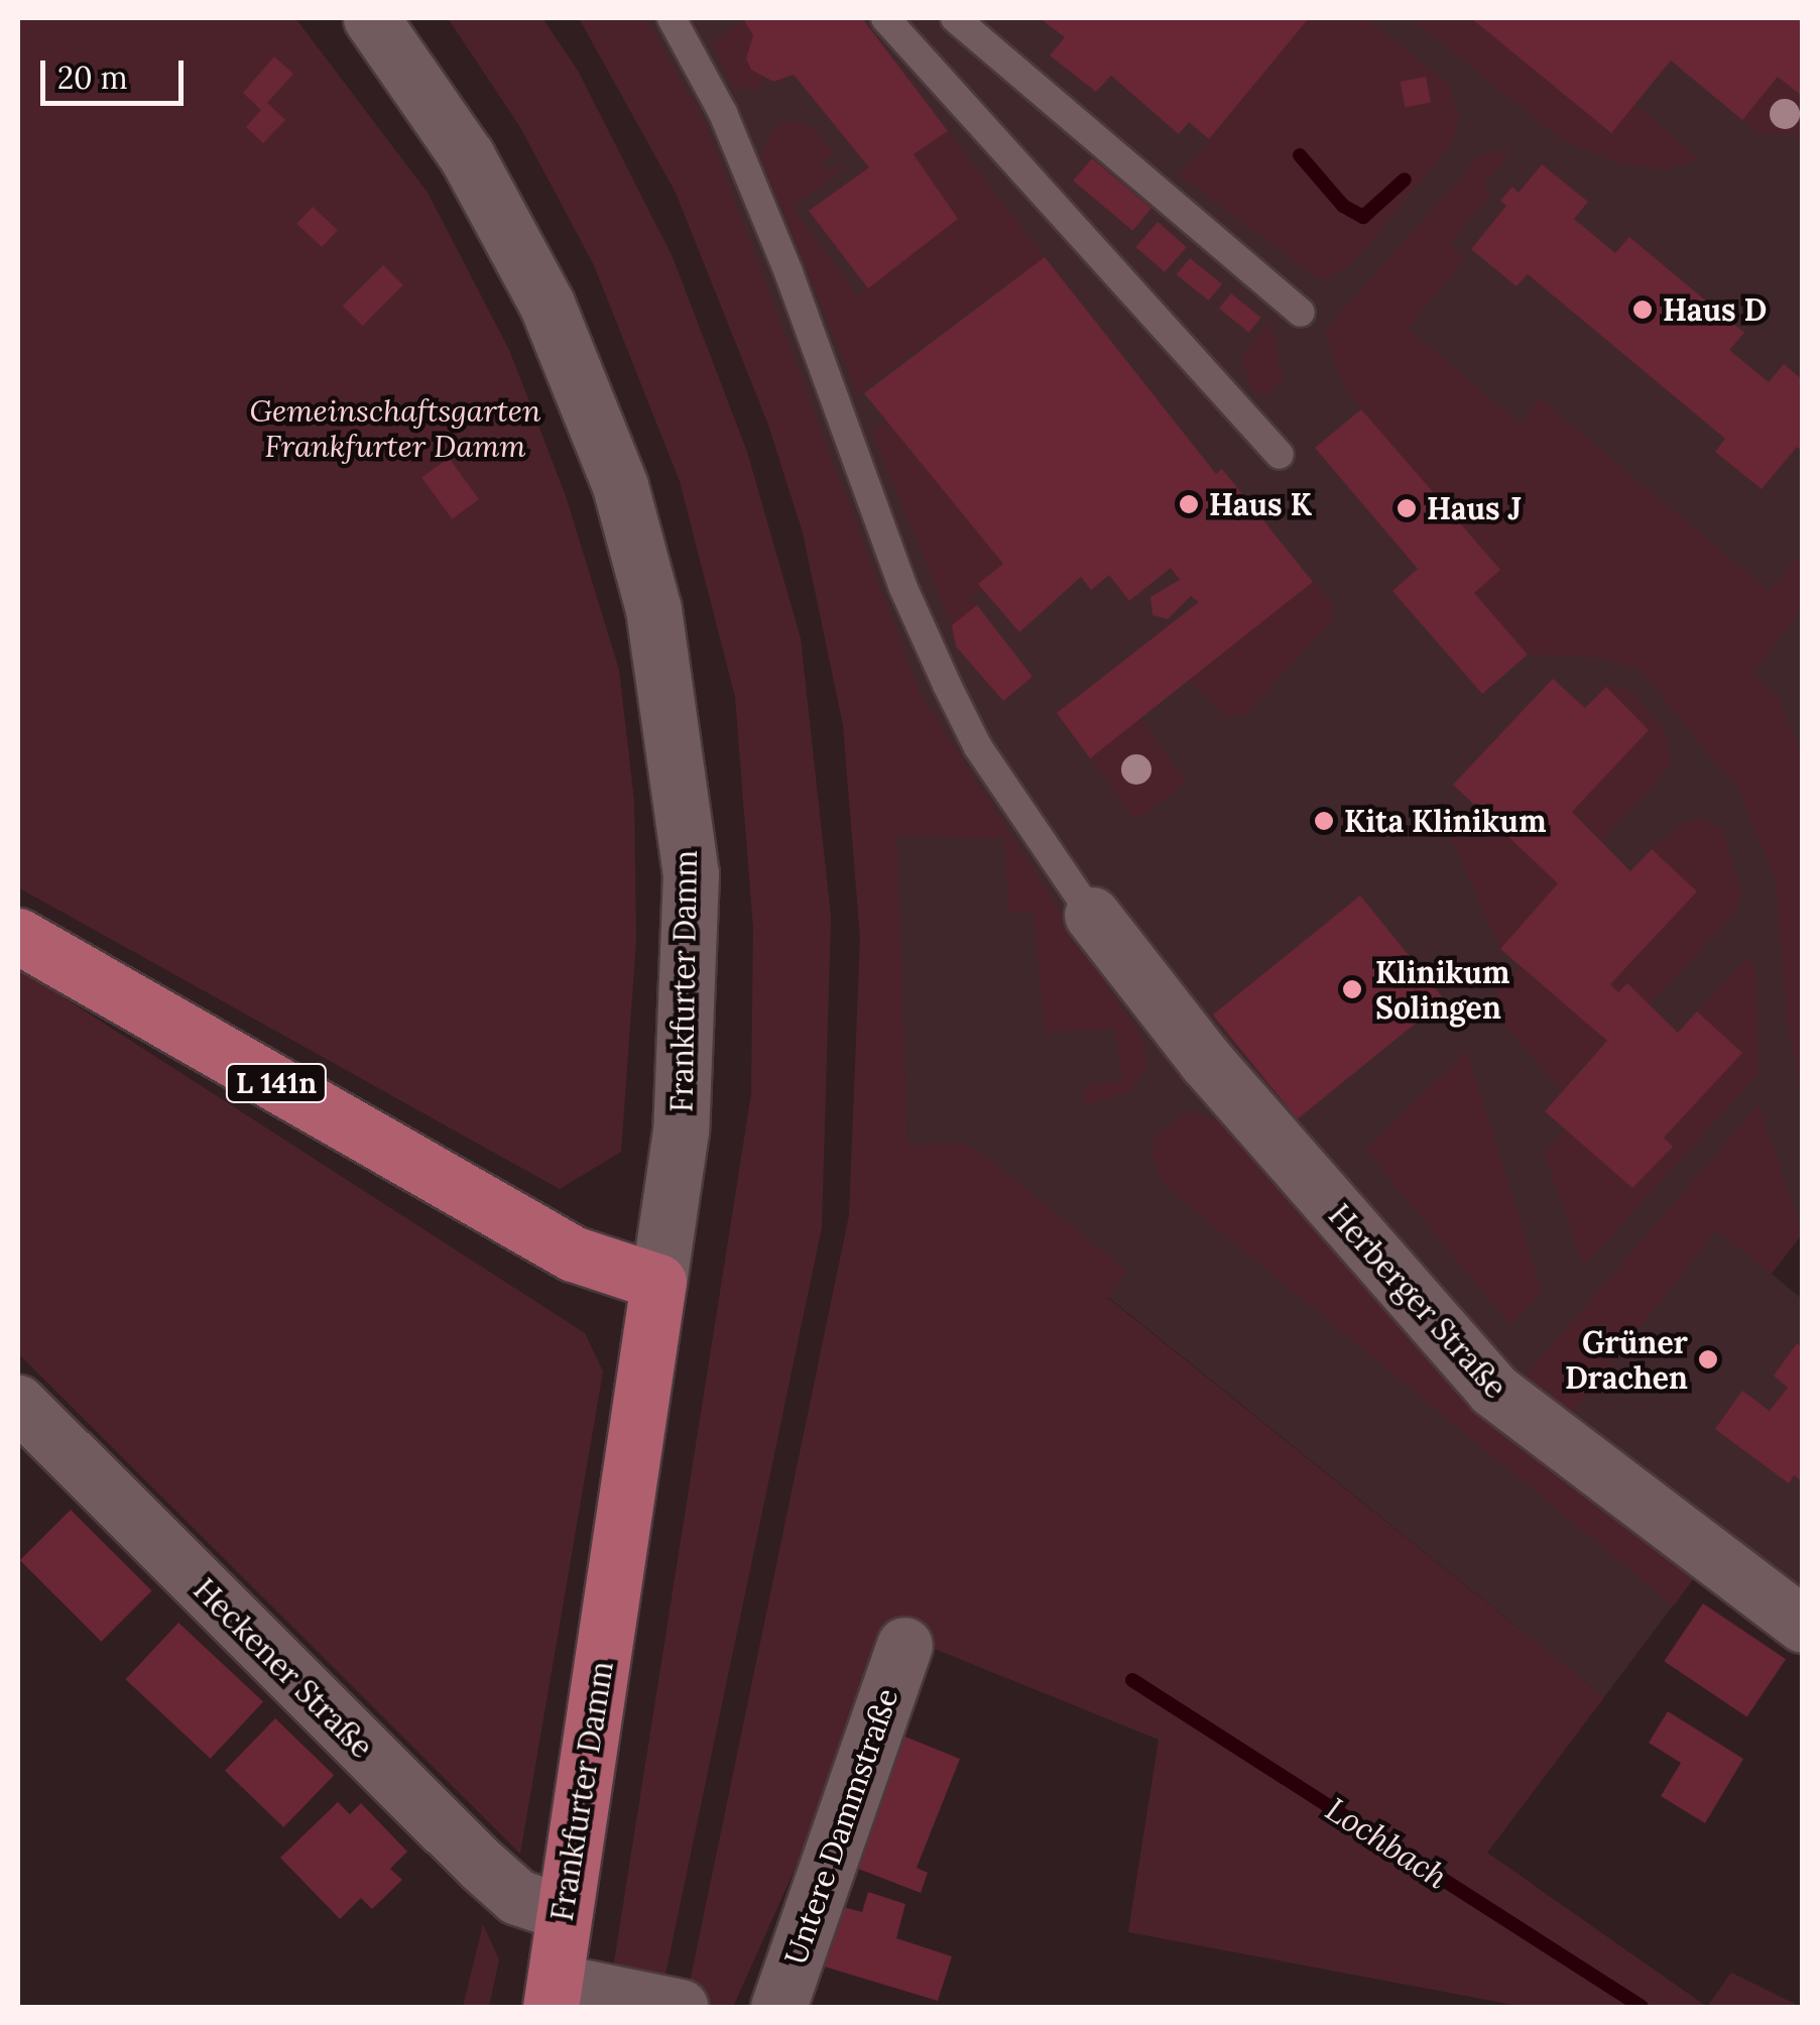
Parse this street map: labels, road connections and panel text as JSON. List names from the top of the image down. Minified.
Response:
{"streets":{"main road":["Frankfurter Damm","L 141n"],"street":["Herberger Straße","Heckener Straße","Untere Dammstraße"]},"crossings":[["Frankfurter Damm","L 141n"],["Frankfurter Damm","Heckener Straße"]],"water":["Lochbach"],"parks":["Gemeinschaftsgarten Frankfurter Damm"],"places":["Haus D","Haus K","Haus J","Kita Klinikum","Klinikum Solingen","Grüner Drachen"],"scale_bar":"20 m"}
